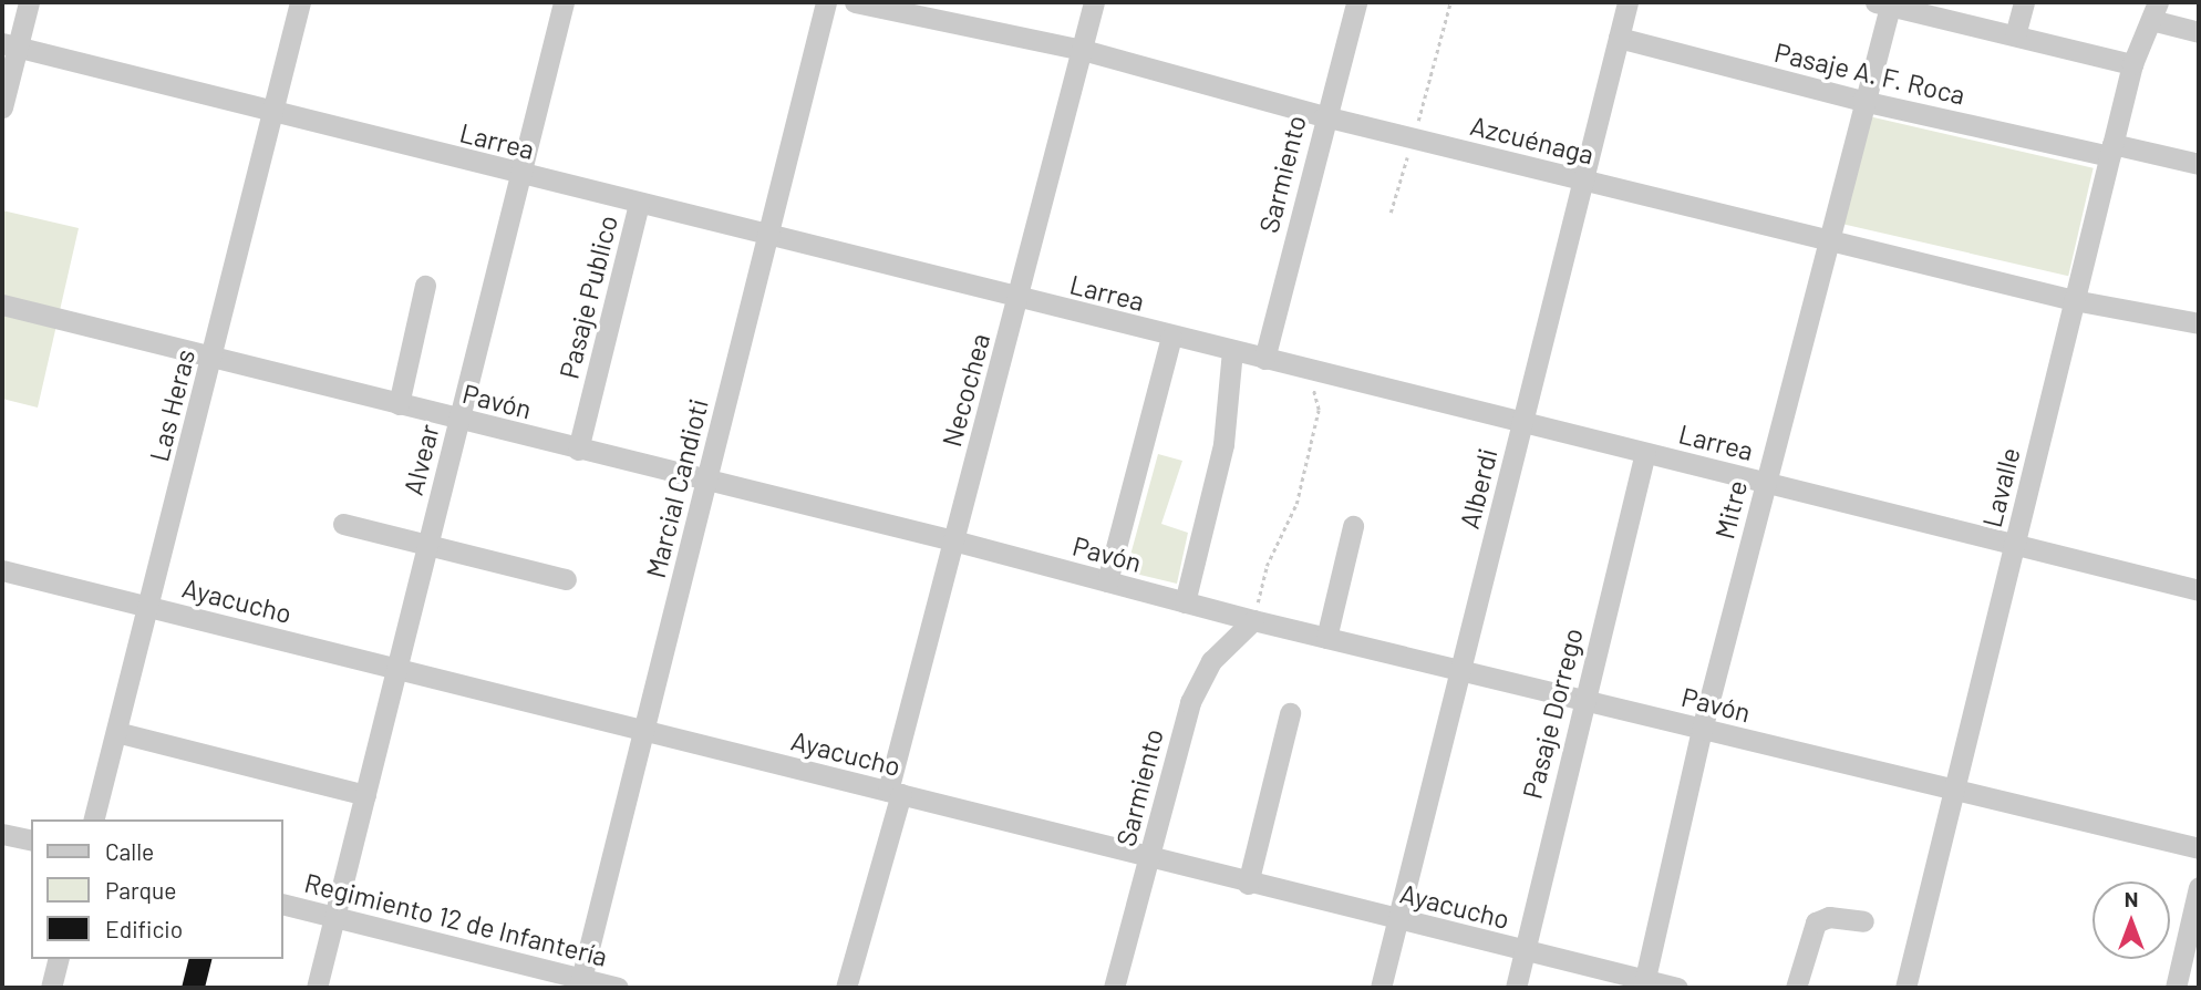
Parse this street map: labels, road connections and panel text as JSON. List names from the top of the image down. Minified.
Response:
{"streets":{"street":["Pasaje A. F. Roca","Azcuénaga","Larrea","Sarmiento","Pasaje Publico","Necochea","Pavón","Las Heras","Alvear","Lavalle","Marcial Candioti","Alberdi","Mitre","Ayacucho","Pasaje Dorrego","Regimiento 12 de Infantería"]},"crossings":[["Pasaje A. F. Roca","Lavalle"],["Pasaje A. F. Roca","Alberdi"],["Pasaje A. F. Roca","Mitre"],["Azcuénaga","Sarmiento"],["Azcuénaga","Necochea"],["Azcuénaga","Lavalle"],["Azcuénaga","Alberdi"],["Azcuénaga","Mitre"],["Larrea","Sarmiento"],["Larrea","Pasaje Publico"],["Larrea","Necochea"],["Larrea","Las Heras"],["Larrea","Alvear"],["Larrea","Lavalle"],["Larrea","Marcial Candioti"],["Larrea","Alberdi"],["Larrea","Mitre"],["Larrea","Pasaje Dorrego"],["Sarmiento","Pavón"],["Sarmiento","Ayacucho"],["Pasaje Publico","Pavón"],["Necochea","Pavón"],["Necochea","Ayacucho"],["Pavón","Las Heras"],["Pavón","Alvear"],["Pavón","Lavalle"],["Pavón","Marcial Candioti"],["Pavón","Alberdi"],["Pavón","Mitre"],["Pavón","Pasaje Dorrego"],["Las Heras","Ayacucho"],["Alvear","Ayacucho"],["Alvear","Regimiento 12 de Infantería"],["Marcial Candioti","Ayacucho"],["Marcial Candioti","Regimiento 12 de Infantería"],["Alberdi","Ayacucho"],["Mitre","Ayacucho"],["Ayacucho","Pasaje Dorrego"]],"legend":["Calle","Parque","Edificio"],"north":"top"}
